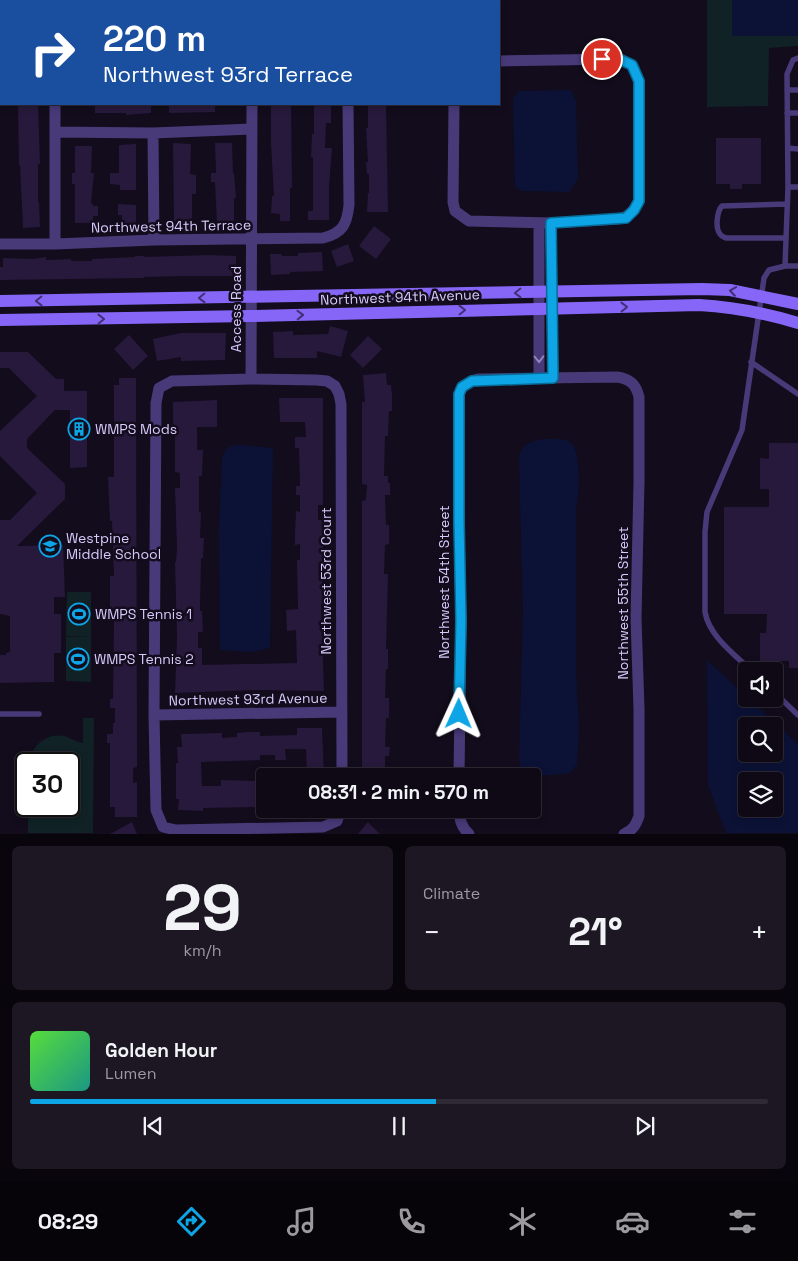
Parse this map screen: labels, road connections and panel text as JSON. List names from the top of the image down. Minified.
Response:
{"streets":{"street":["Northwest 94th Terrace","Northwest 94th Avenue","Access Road","Northwest 53rd Court","Northwest 54th Street","Northwest 55th Street","Northwest 93rd Avenue"]},"crossings":[["Northwest 94th Terrace","Access Road"],["Northwest 94th Avenue","Access Road"],["Access Road","Northwest 53rd Court"],["Northwest 53rd Court","Northwest 93rd Avenue"]],"places":{"building":["WMPS Mods"],"school or university":["Westpine Middle School"],"sports":["WMPS Tennis 1","WMPS Tennis 2"]},"page":{"turn":["220 m","Northwest 93rd Terrace"],"limit":"30","trip":"08:31 · 2 min · 570 m","tile":[["29","km/h"],"Climate"],"heat":["−","21°","+"],"song":["Golden Hour","Lumen"],"tabs":"08:29"}}
